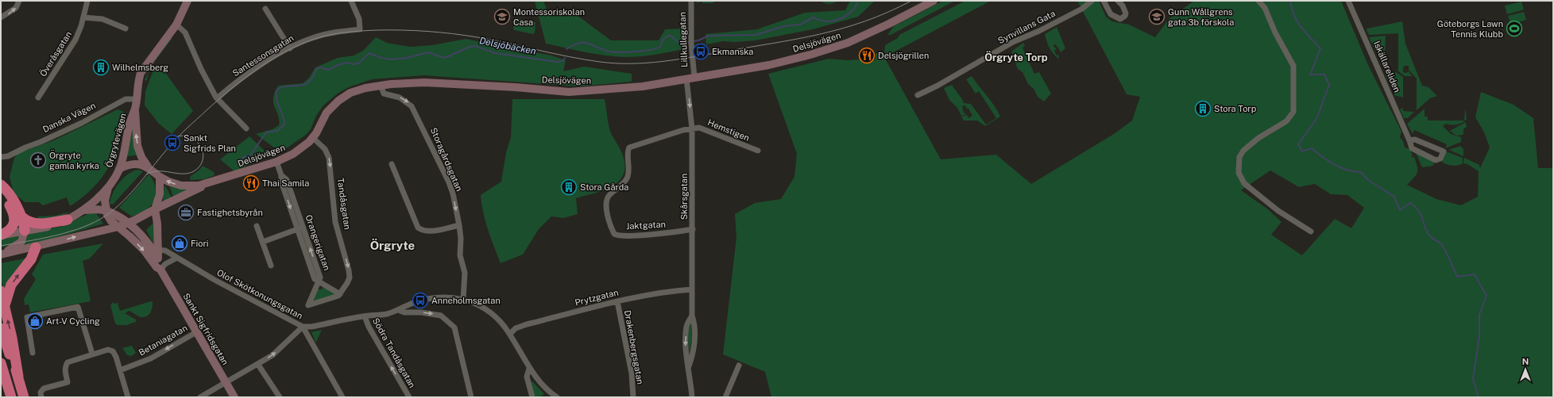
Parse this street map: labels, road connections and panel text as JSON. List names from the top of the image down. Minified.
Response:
{"streets":{"street":["Synvillans Gata","Lillkullegatan","Delsjövägen","Överåsgatan","Santessonsgatan","Iskällareliden","Danska Vägen","Hemstigen","Örgrytevägen","Storagårdsgatan","Skårsgatan","Tandåsgatan","Jaktgatan","Orangerigatan","Olof Skötkonungsgatan","Prytzgatan","Sankt Sigfridsgatan","Betaniagatan","Drakenbergsgatan","Södra Tandåsgatan"]},"crossings":[["Lillkullegatan","Delsjövägen"],["Lillkullegatan","Skårsgatan"],["Delsjövägen","Örgrytevägen"],["Delsjövägen","Storagårdsgatan"],["Delsjövägen","Skårsgatan"],["Delsjövägen","Tandåsgatan"],["Delsjövägen","Orangerigatan"],["Delsjövägen","Sankt Sigfridsgatan"],["Danska Vägen","Örgrytevägen"],["Hemstigen","Skårsgatan"],["Hemstigen","Jaktgatan"],["Örgrytevägen","Sankt Sigfridsgatan"],["Storagårdsgatan","Olof Skötkonungsgatan"],["Skårsgatan","Jaktgatan"],["Skårsgatan","Prytzgatan"],["Olof Skötkonungsgatan","Prytzgatan"],["Olof Skötkonungsgatan","Sankt Sigfridsgatan"],["Olof Skötkonungsgatan","Södra Tandåsgatan"],["Prytzgatan","Drakenbergsgatan"],["Sankt Sigfridsgatan","Betaniagatan"]],"one_way":["Storagårdsgatan","Tandåsgatan","Betaniagatan","Södra Tandåsgatan"],"districts":["Örgryte Torp","Örgryte"],"water":["Delsjöbäcken"],"places":{"school or university":["Montessoriskolan Casa","Gunn Wållgrens gata 3b förskola"],"sports":["Göteborgs Lawn Tennis Klubb"],"bus stop":["Ekmanska","Sankt Sigfrids Plan","Anneholmsgatan"],"restaurant":["Delsjögrillen","Thai Samila"],"building":["Wilhelmsberg","Stora Torp","Stora Gårda"],"church":["Örgryte gamla kyrka"],"office":["Fastighetsbyrån"],"shop":["Fiori","Art-V Cycling"]},"north":"top"}
